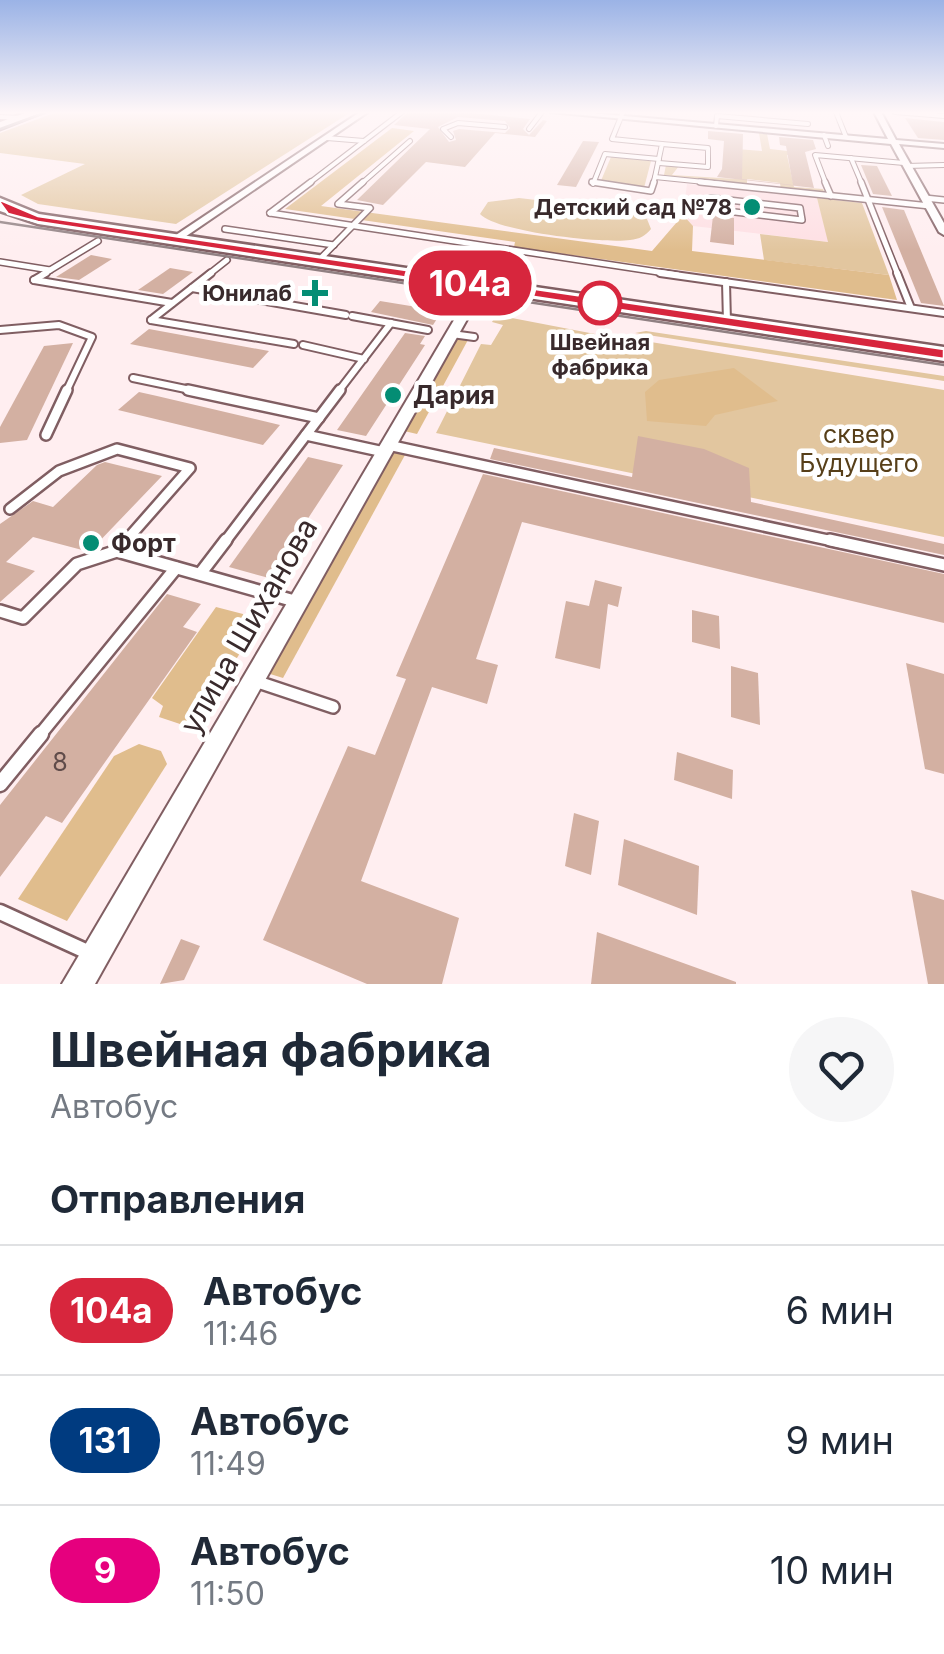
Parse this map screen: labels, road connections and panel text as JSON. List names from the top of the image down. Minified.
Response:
{"streets":{"street":["улица Шиханова"]},"parks":["сквер Будущего"],"places":{"other":["Детский сад №78","Швейная фабрика","Дария","Форт"],"health":["Юнилаб"]},"lines":["bus line 104а"],"house_numbers":["8"],"page":{"on_map":"104а","heading":[["Швейная фабрика","Автобус"],"Отправления"],"list":[{"mark":"104а","name":"Автобус","note":"11:46","value":"6 мин"},{"mark":"131","name":"Автобус","note":"11:49","value":"9 мин"},{"mark":"9","name":"Автобус","note":"11:50","value":"10 мин"}]}}
